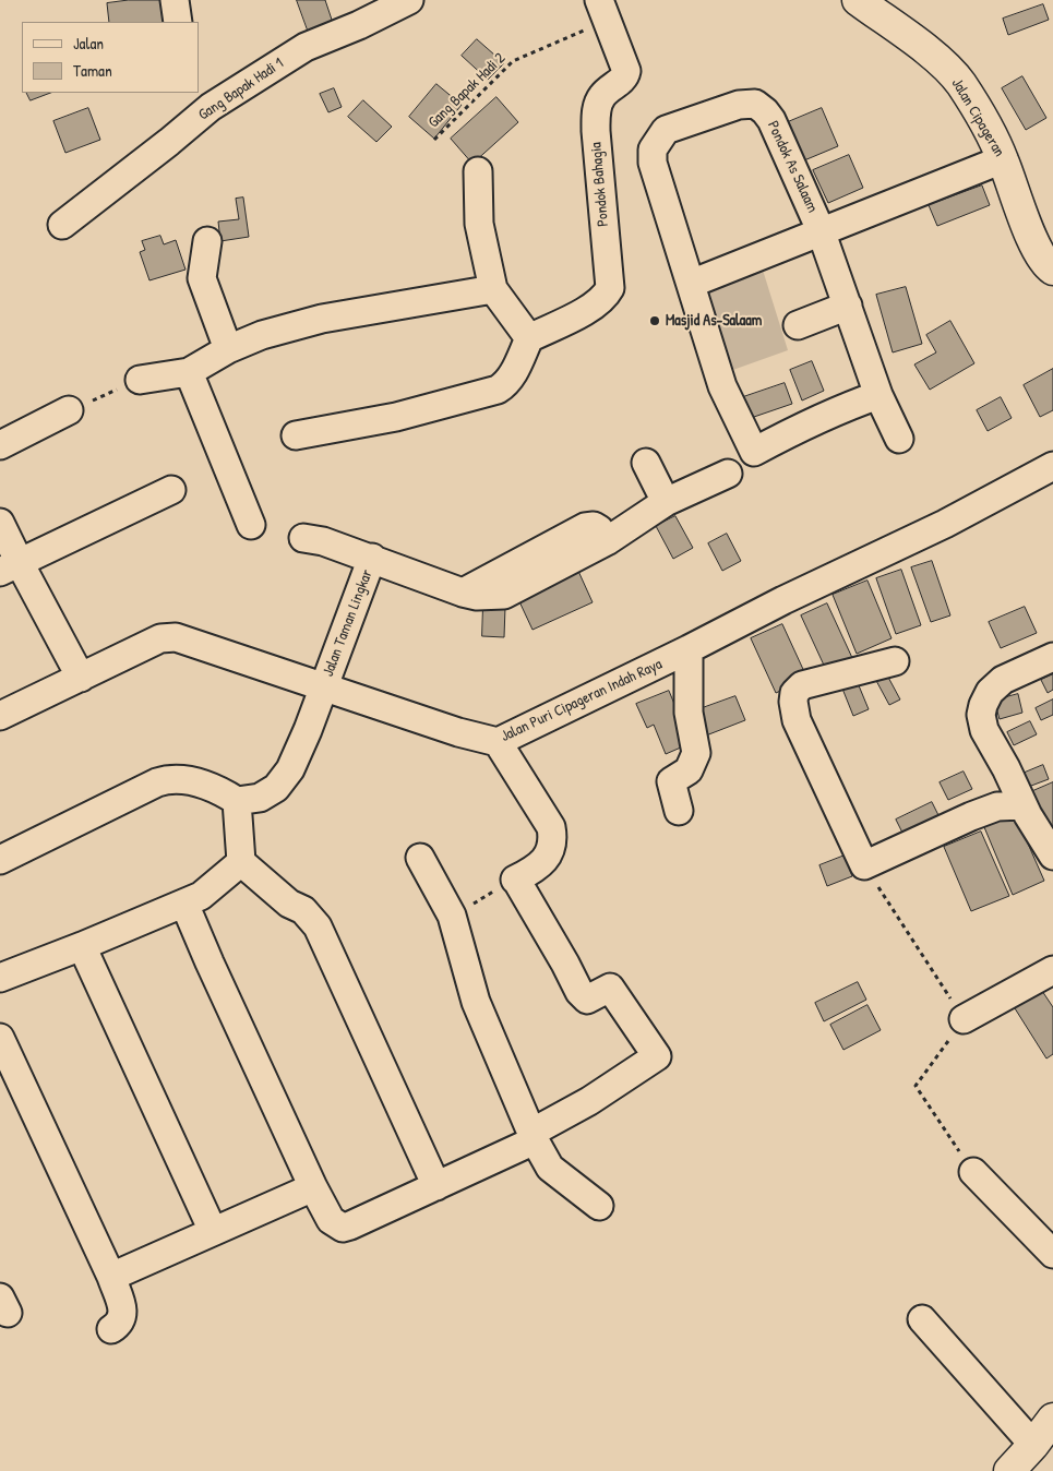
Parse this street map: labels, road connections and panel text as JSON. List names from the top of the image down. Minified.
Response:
{"streets":{"street":["Gang Bapak Hadi 1","Jalan Cipageran","Pondok As Salaam","Pondok Bahagia","Jalan Taman Lingkar","Jalan Puri Cipageran Indah Raya"],"path":["Gang Bapak Hadi 2"]},"crossings":[["Gang Bapak Hadi 2","Pondok Bahagia"],["Jalan Cipageran","Pondok As Salaam"],["Jalan Taman Lingkar","Jalan Puri Cipageran Indah Raya"]],"places":["Masjid As-Salaam"],"legend":["Jalan","Taman"]}
